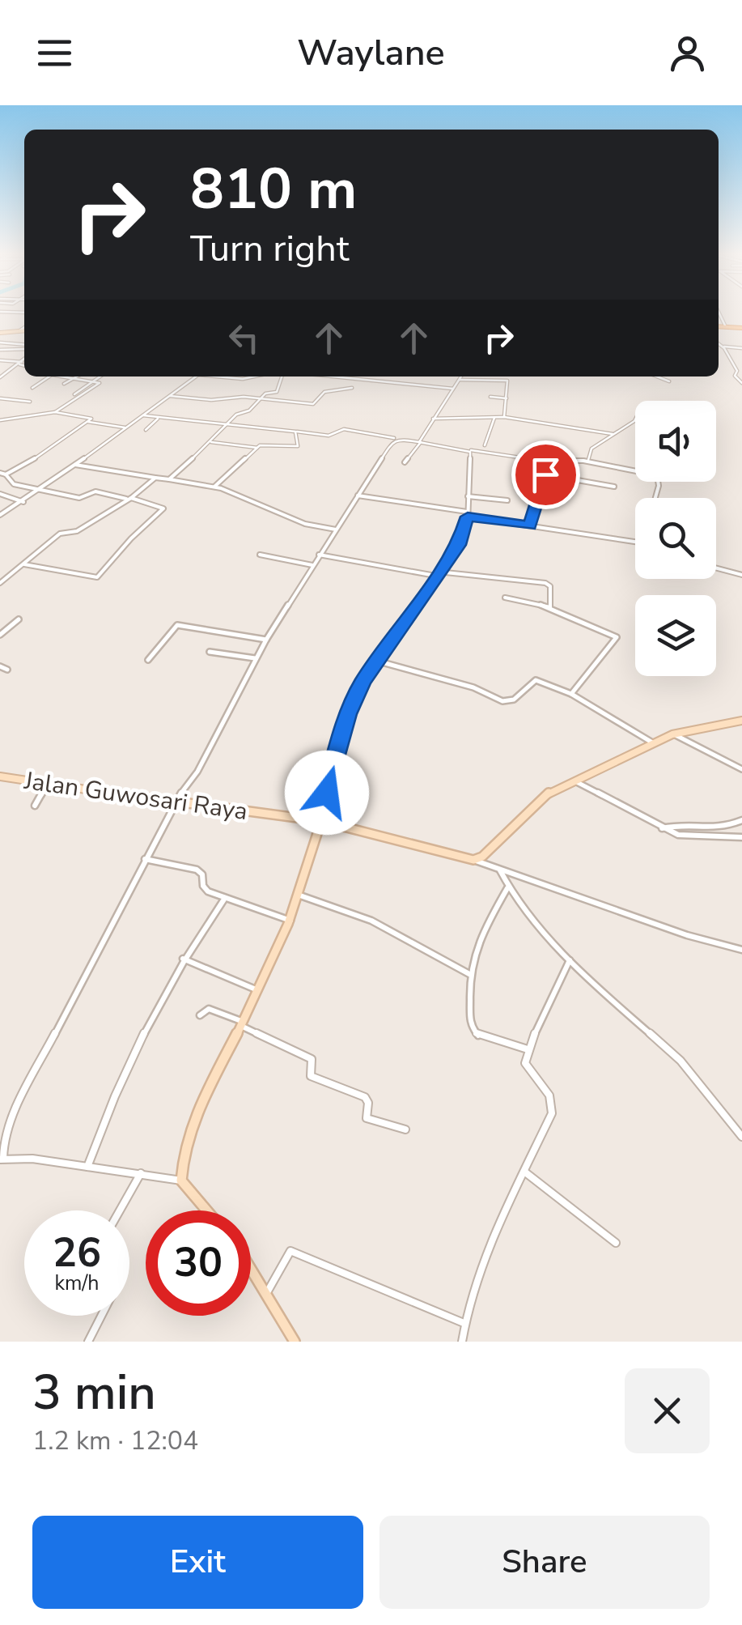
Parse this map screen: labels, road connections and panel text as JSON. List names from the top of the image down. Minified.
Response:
{"streets":{"street":["Jalan Guwosari Raya"]},"page":{"header":"Waylane","turn":["810 m","Turn right"],"speed":"26 km/h","limit":"30","heading":["3 min","1.2 km · 12:04"],"buttons":["Exit","Share"]}}
